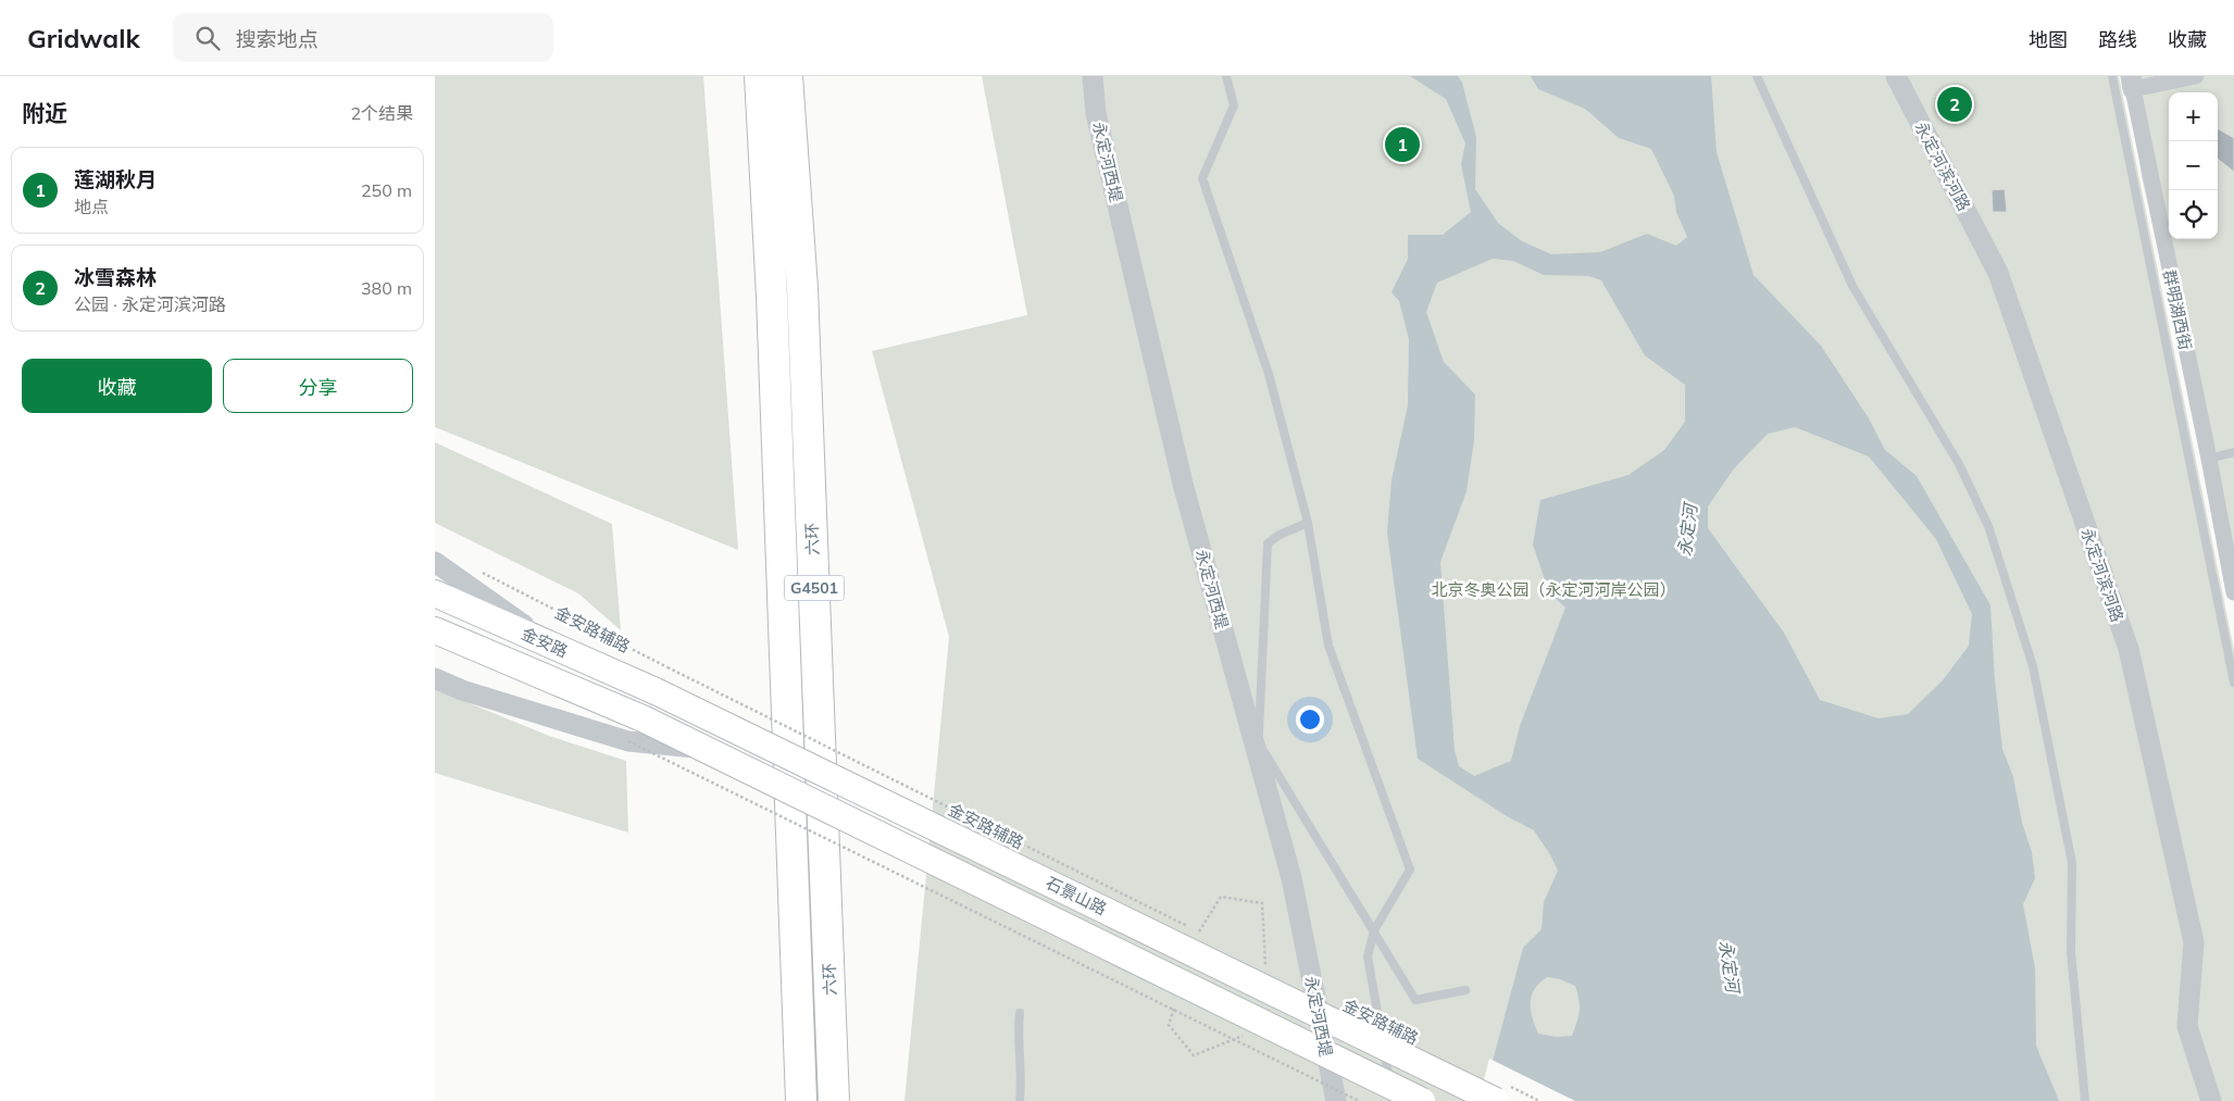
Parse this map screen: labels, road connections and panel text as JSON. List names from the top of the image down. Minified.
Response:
{"streets":{"highway":["六环","G4501"],"main road":["金安路","石景山路"],"street":["永定河西堤","永定河滨河路","群明湖西街","金安路辅路"]},"crossings":[["金安路辅路","金安路"],["金安路","石景山路"]],"water":["永定河"],"parks":["北京冬奥公园（永定河河岸公园）"],"page":{"header":"Gridwalk","search":"搜索地点","nav":["地图","路线","收藏"],"heading":["附近","2个结果"],"pins":["2","1"],"map_buttons":["+","−"],"list":[{"mark":"1","name":"莲湖秋月","note":"地点","value":"250 m"},{"mark":"2","name":"冰雪森林","note":"公园 · 永定河滨河路","value":"380 m"}],"buttons":["收藏","分享"]}}
